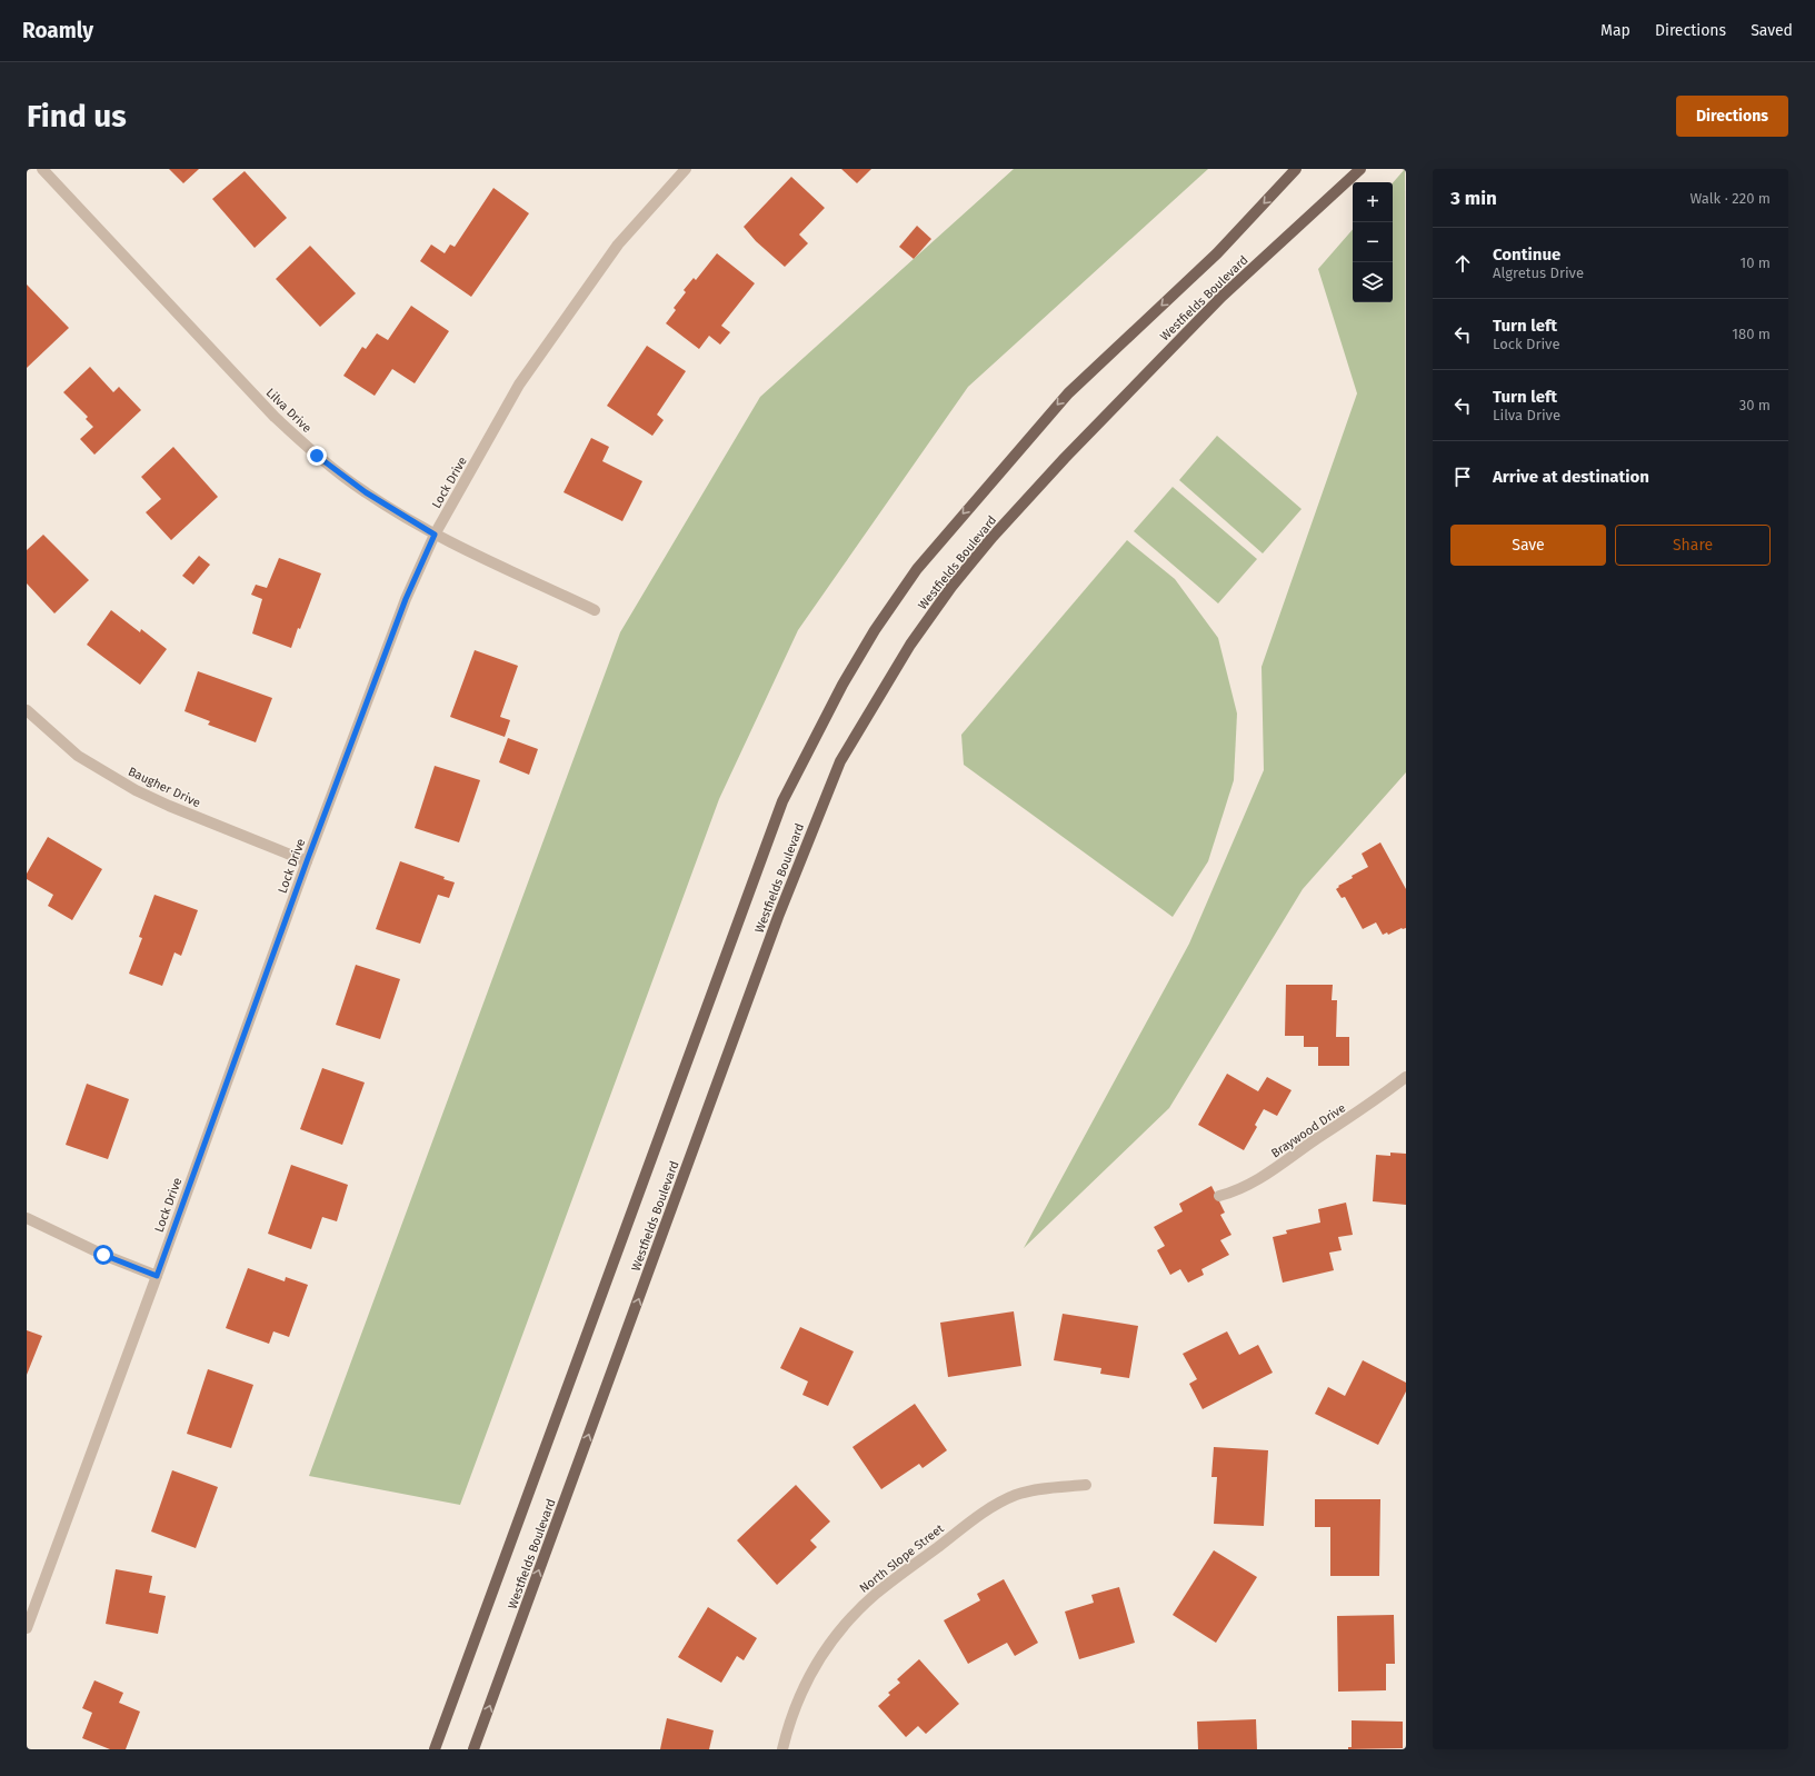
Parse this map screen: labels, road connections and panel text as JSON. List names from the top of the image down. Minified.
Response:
{"streets":{"main road":["Westfields Boulevard"],"street":["Lilva Drive","Lock Drive","Baugher Drive","Braywood Drive","North Slope Street"]},"crossings":[["Lilva Drive","Lock Drive"],["Lock Drive","Baugher Drive"]],"page":{"header":"Roamly","nav":["Map","Directions","Saved"],"buttons":["Directions",["Save","Share"]],"title":"Find us","heading":["3 min","Walk · 220 m"],"map_buttons":["+","−"],"list":[["Continue","Algretus Drive","10 m"],["Turn left","Lock Drive","180 m"],["Turn left","Lilva Drive","30 m"],"Arrive at destination"]}}
